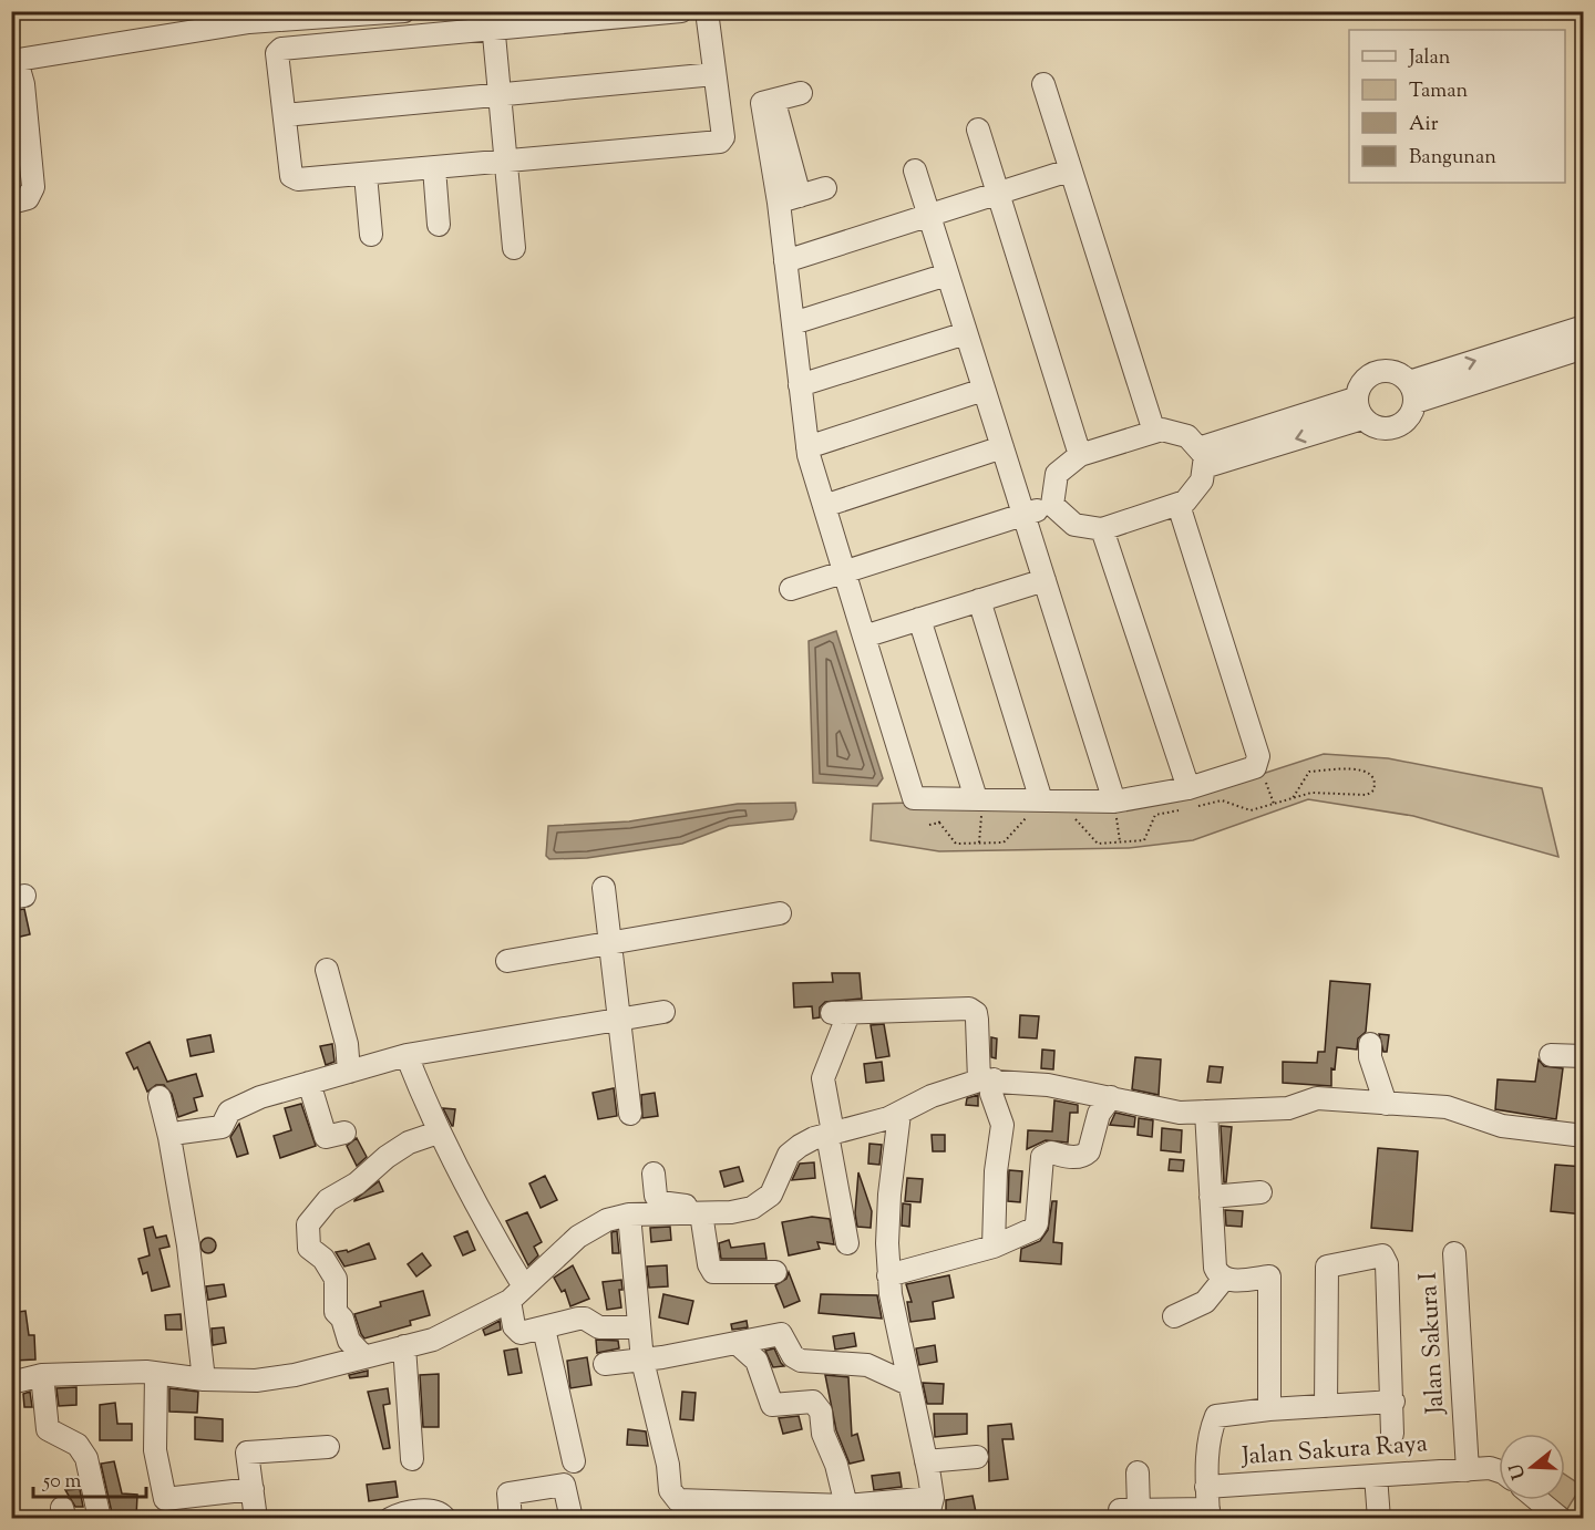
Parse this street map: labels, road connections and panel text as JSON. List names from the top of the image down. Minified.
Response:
{"streets":{"street":["Jalan Sakura I","Jalan Sakura Raya"]},"crossings":[["Jalan Sakura I","Jalan Sakura Raya"]],"legend":["Jalan","Taman","Air","Bangunan"],"scale_bar":"50 m","north":"left"}
